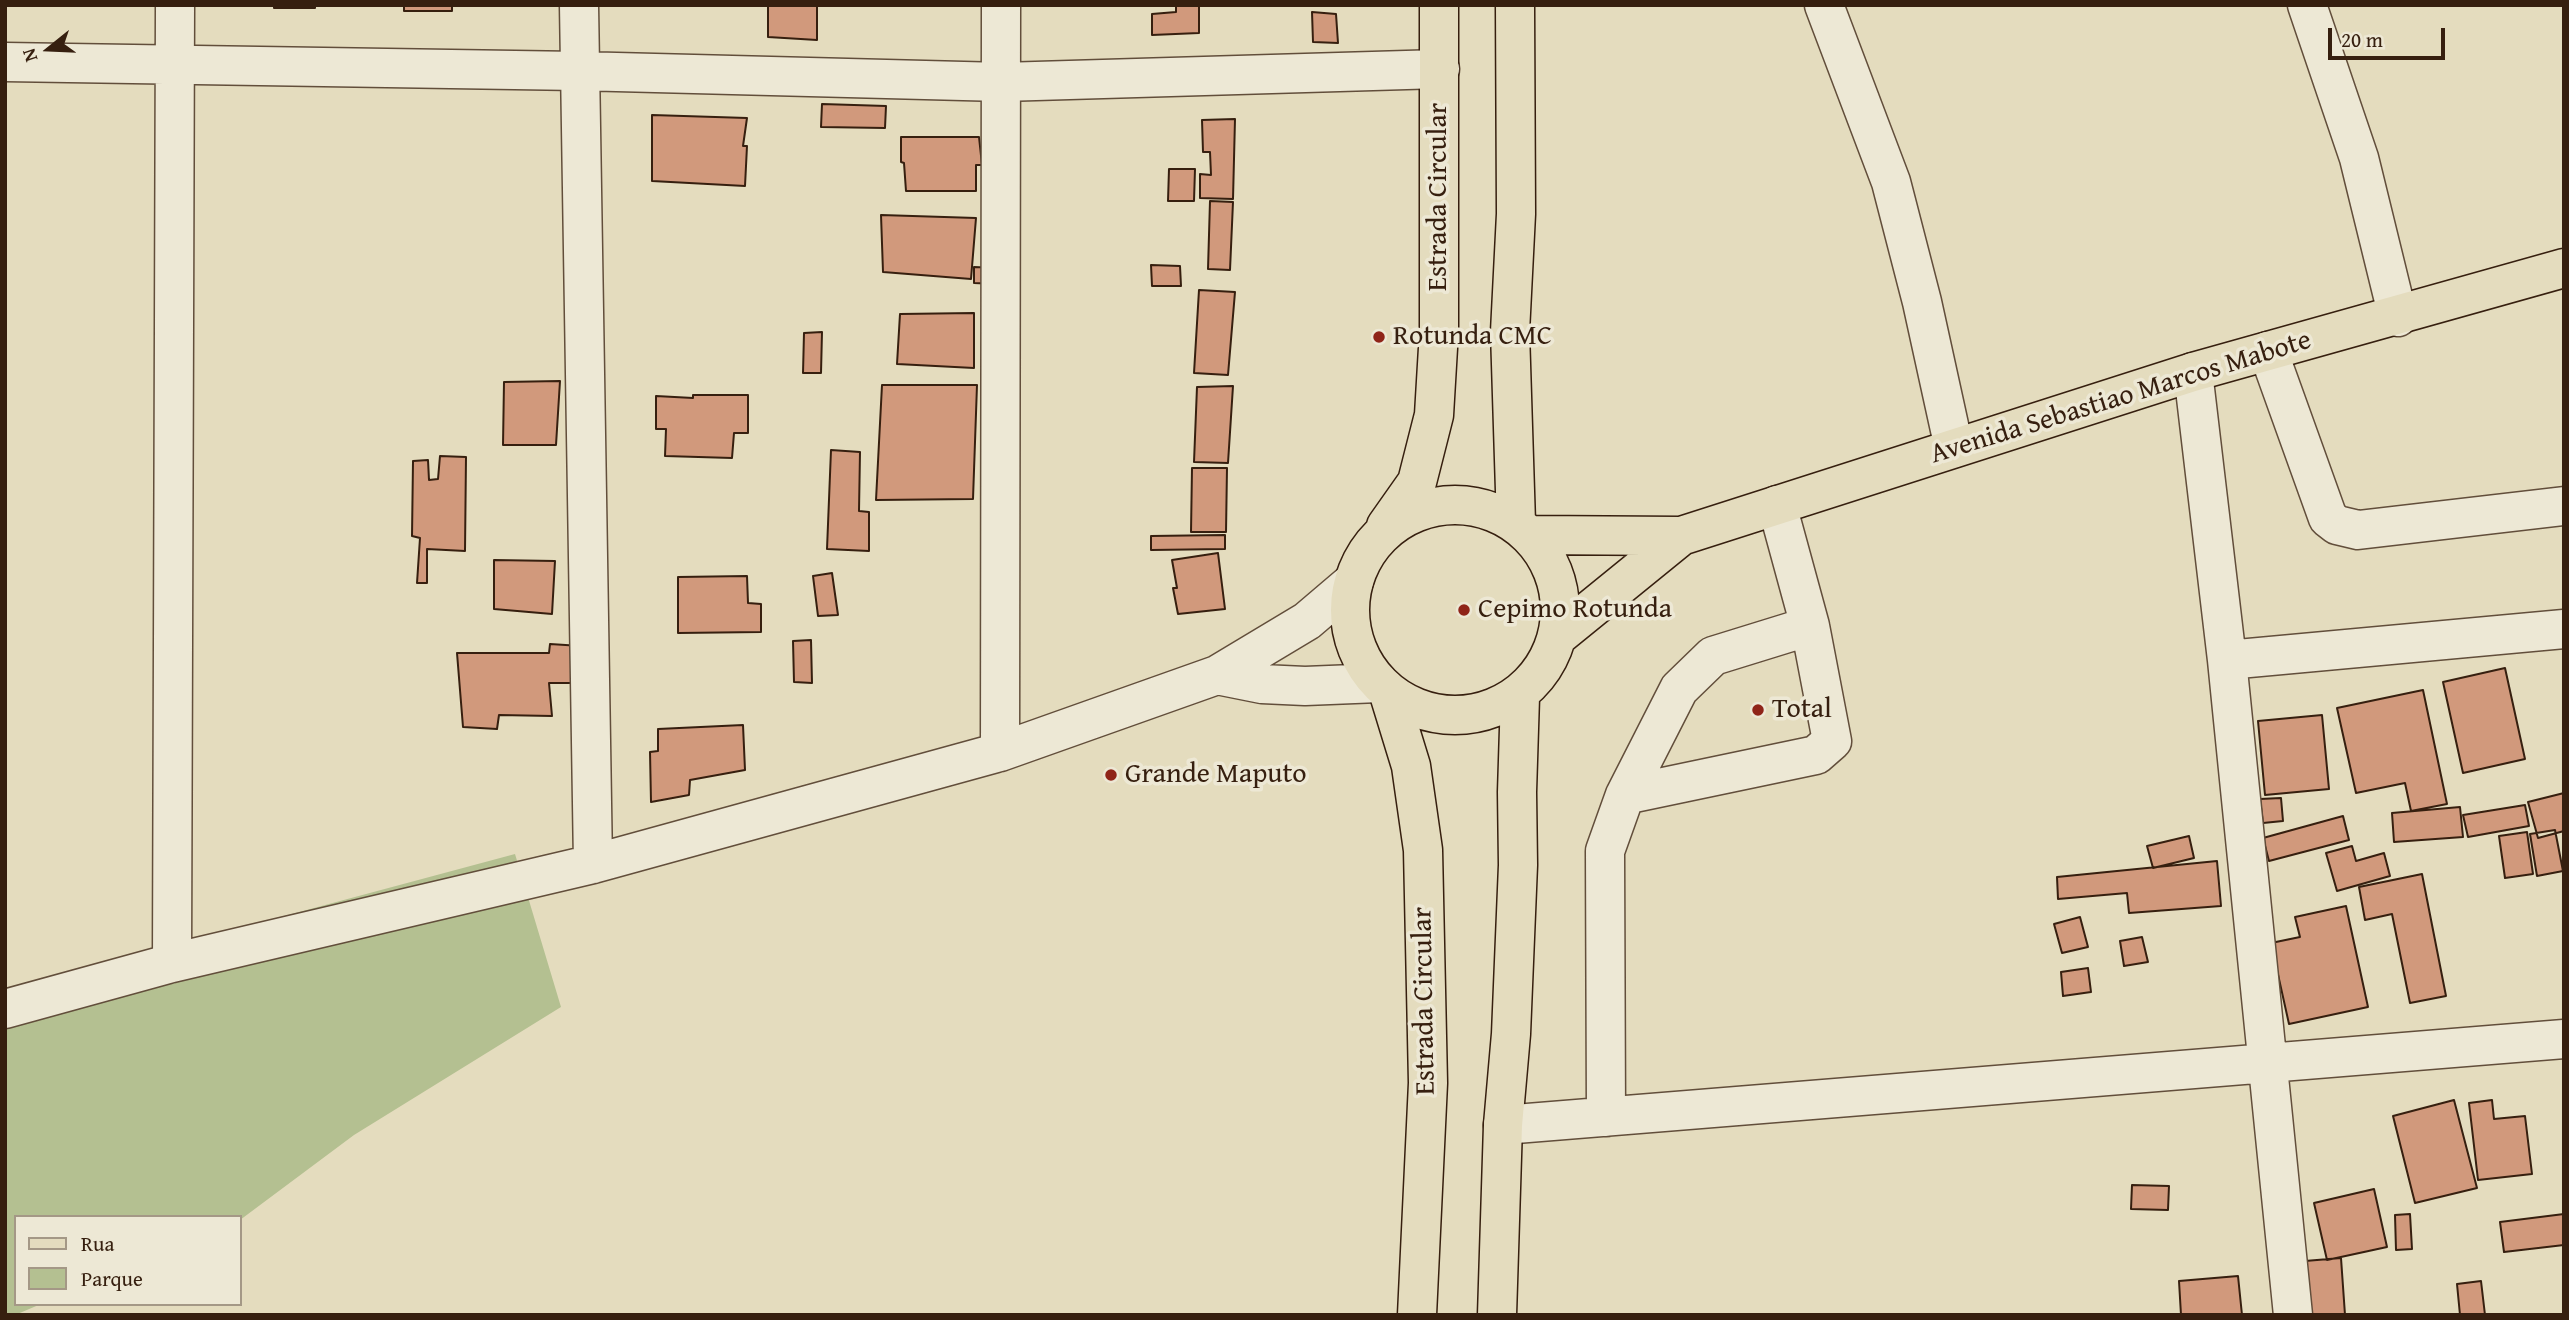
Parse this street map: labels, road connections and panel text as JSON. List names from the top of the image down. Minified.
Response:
{"streets":{"main road":["Estrada Circular","Avenida Sebastiao Marcos Mabote"]},"places":["Rotunda CMC","Cepimo Rotunda","Total","Grande Maputo"],"legend":["Rua","Parque"],"scale_bar":"20 m","north":"left"}
